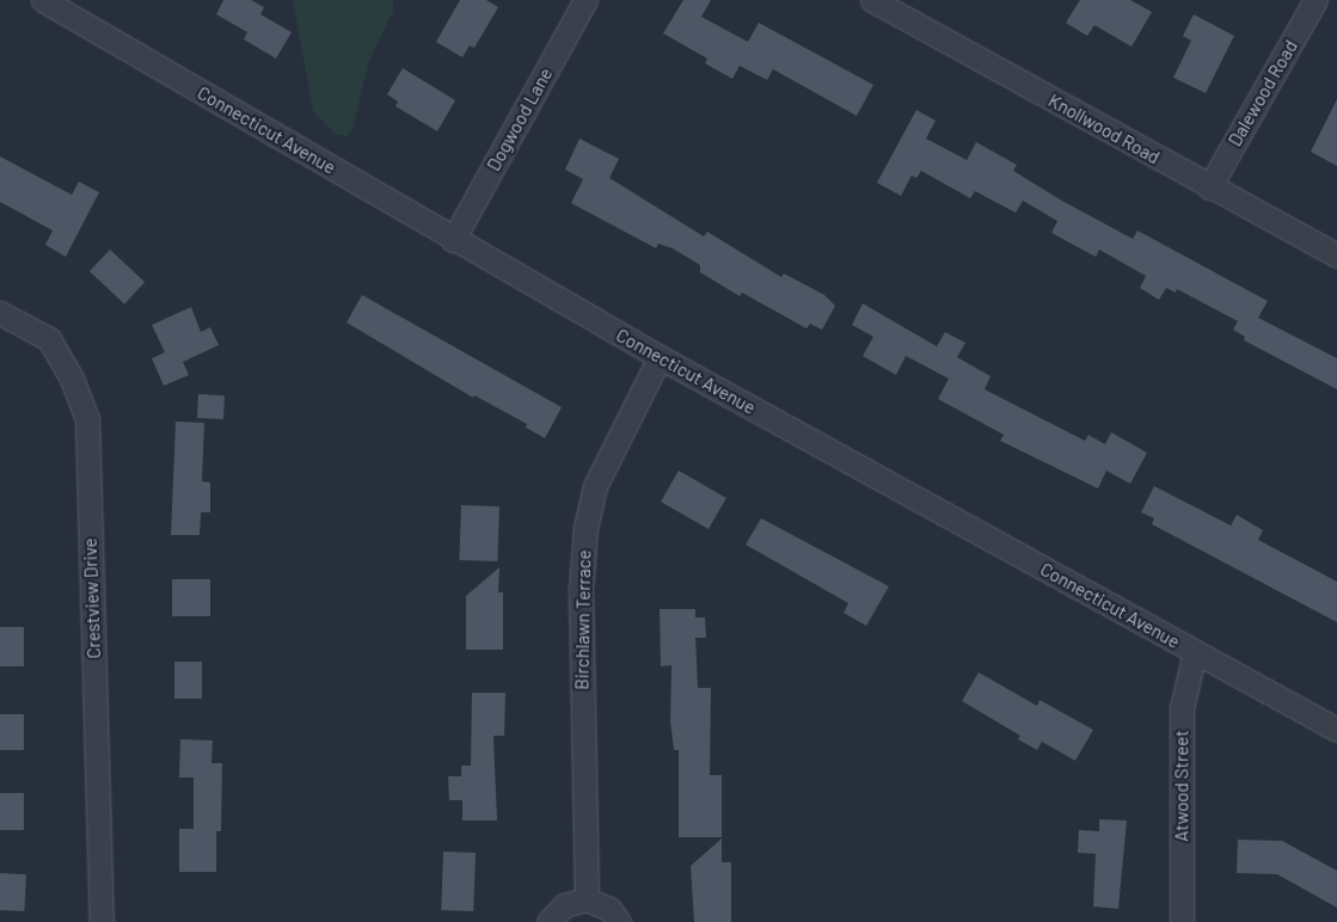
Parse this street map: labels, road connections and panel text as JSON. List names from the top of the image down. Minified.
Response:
{"streets":{"street":["Dalewood Road","Dogwood Lane","Knollwood Road","Connecticut Avenue","Crestview Drive","Birchlawn Terrace","Atwood Street"]},"crossings":[["Dalewood Road","Knollwood Road"],["Dogwood Lane","Connecticut Avenue"],["Connecticut Avenue","Birchlawn Terrace"],["Connecticut Avenue","Atwood Street"]]}
